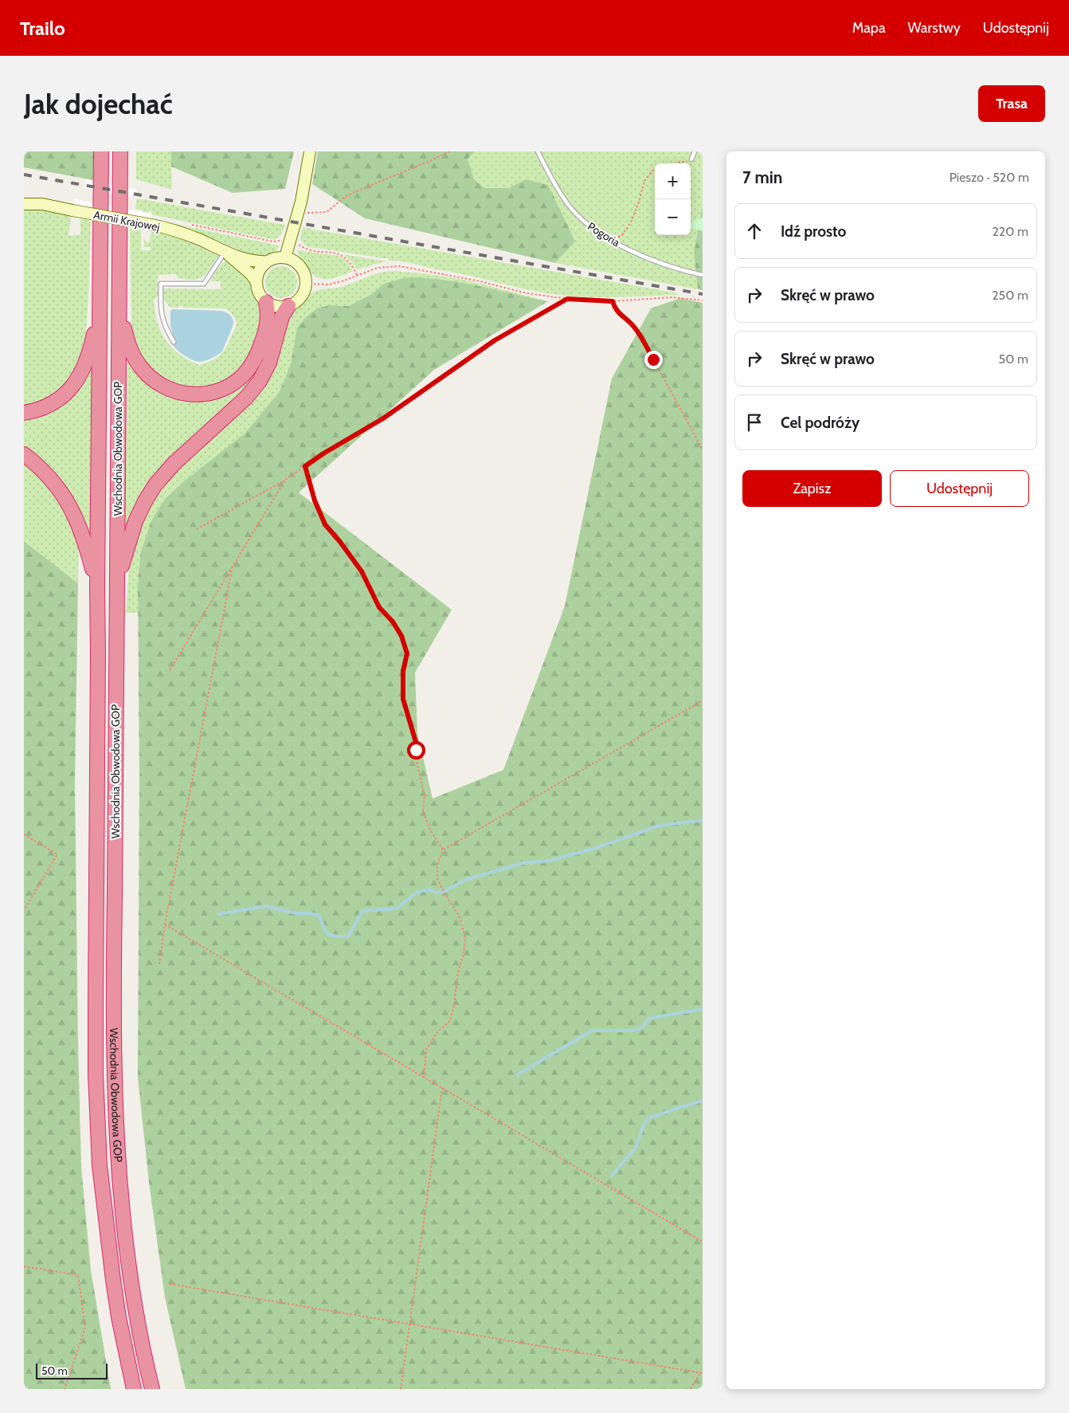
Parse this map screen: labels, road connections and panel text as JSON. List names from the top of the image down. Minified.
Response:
{"streets":{"highway":["Wschodnia Obwodowa GOP"],"main road":["Armii Krajowej"],"lane":["Pogoria"]},"scale_bar":"50 m","page":{"header":"Trailo","nav":["Mapa","Warstwy","Udostępnij"],"buttons":["Trasa",["Zapisz","Udostępnij"]],"title":"Jak dojechać","heading":["7 min","Pieszo · 520 m"],"map_buttons":["+","−"],"list":[["Idź prosto","220 m"],["Skręć w prawo","250 m"],["Skręć w prawo","50 m"],"Cel podróży"],"scale":"50 m"}}
